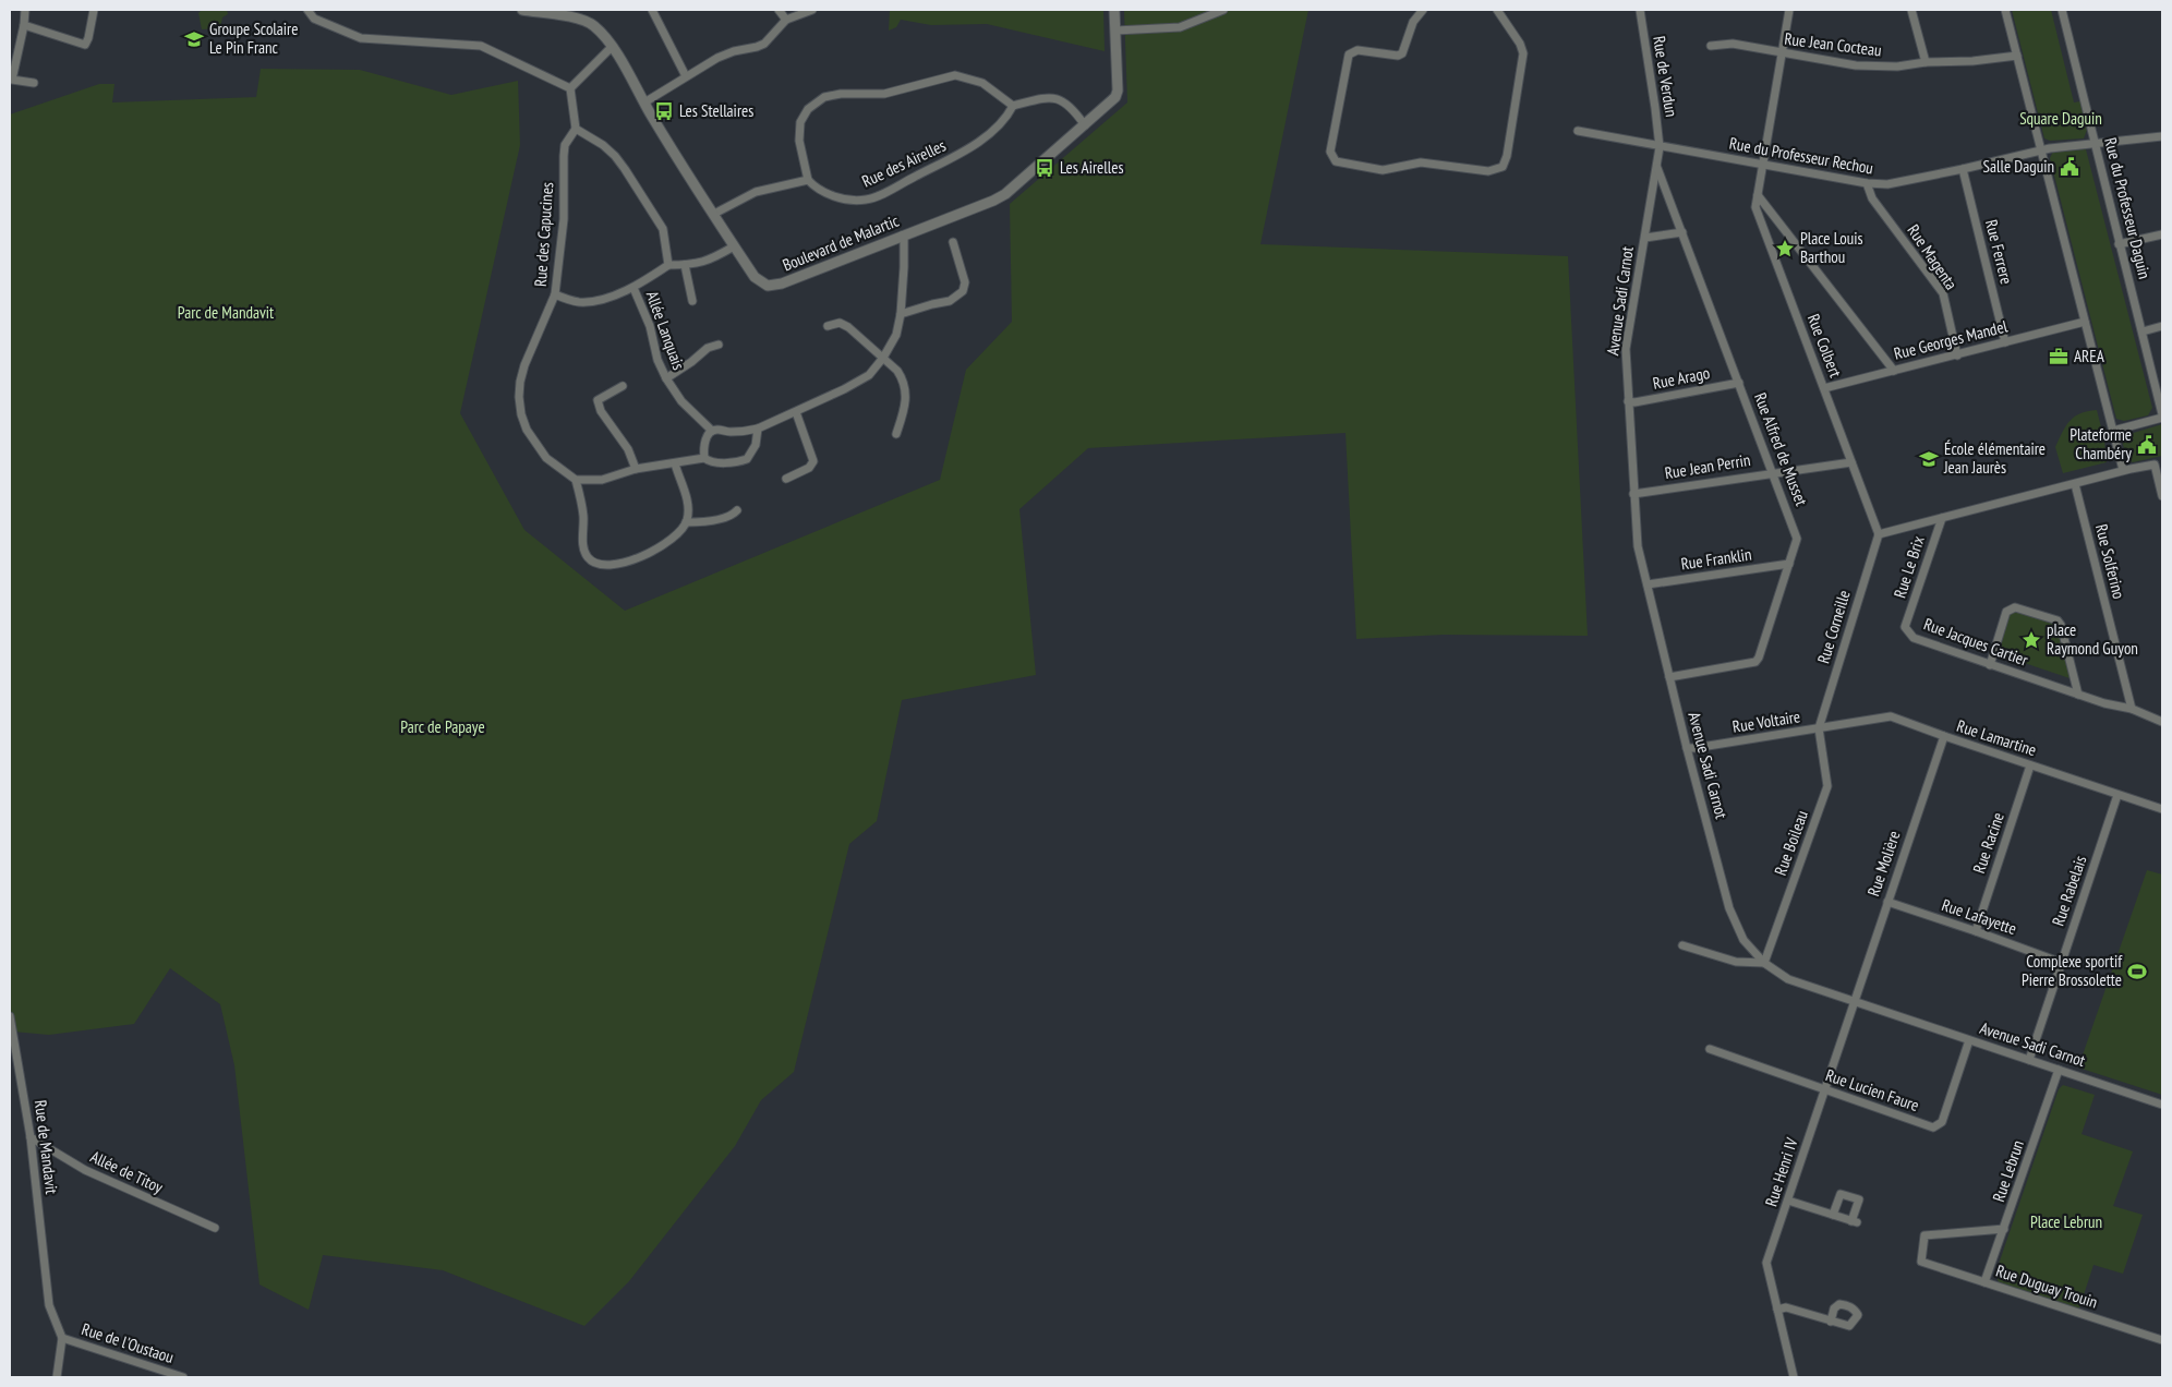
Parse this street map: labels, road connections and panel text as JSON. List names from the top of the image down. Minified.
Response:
{"streets":{"street":["Rue Jean Cocteau","Rue de Verdun","Rue du Professeur Rechou","Rue des Airelles","Rue du Professeur Daguin","Rue des Capucines","Boulevard de Malartic","Rue Ferrere","Rue Magenta","Avenue Sadi Carnot","Allée Lanquais","Rue Georges Mandel","Rue Colbert","Rue Arago","Rue Alfred de Musset","Rue Jean Perrin","Rue Franklin","Rue Solferino","Rue Le Brix","Rue Corneille","Rue Jacques Cartier","Rue Voltaire","Rue Lamartine","Rue Boileau","Rue Racine","Rue Molière","Rue Rabelais","Rue Lafayette","Rue Lucien Faure","Rue de Mandavit","Rue Lebrun","Allée de Titoy","Rue Henri IV","Rue Duguay Trouin","Rue de l'Oustaou"]},"crossings":[["Rue Jean Cocteau","Rue Colbert"],["Rue de Verdun","Rue du Professeur Rechou"],["Rue de Verdun","Avenue Sadi Carnot"],["Rue du Professeur Rechou","Rue du Professeur Daguin"],["Rue du Professeur Rechou","Rue Ferrere"],["Rue du Professeur Rechou","Rue Magenta"],["Rue du Professeur Rechou","Avenue Sadi Carnot"],["Rue du Professeur Rechou","Rue Colbert"],["Rue Ferrere","Rue Georges Mandel"],["Rue Magenta","Rue Georges Mandel"],["Avenue Sadi Carnot","Rue Arago"],["Avenue Sadi Carnot","Rue Alfred de Musset"],["Avenue Sadi Carnot","Rue Jean Perrin"],["Avenue Sadi Carnot","Rue Franklin"],["Avenue Sadi Carnot","Rue Voltaire"],["Avenue Sadi Carnot","Rue Boileau"],["Avenue Sadi Carnot","Rue Molière"],["Avenue Sadi Carnot","Rue Rabelais"],["Avenue Sadi Carnot","Rue Lucien Faure"],["Avenue Sadi Carnot","Rue Lebrun"],["Rue Georges Mandel","Rue Colbert"],["Rue Colbert","Rue Jean Perrin"],["Rue Colbert","Rue Corneille"],["Rue Arago","Rue Alfred de Musset"],["Rue Alfred de Musset","Rue Jean Perrin"],["Rue Alfred de Musset","Rue Franklin"],["Rue Solferino","Rue Jacques Cartier"],["Rue Le Brix","Rue Jacques Cartier"],["Rue Corneille","Rue Voltaire"],["Rue Corneille","Rue Lamartine"],["Rue Corneille","Rue Boileau"],["Rue Voltaire","Rue Lamartine"],["Rue Voltaire","Rue Boileau"],["Rue Lamartine","Rue Boileau"],["Rue Lamartine","Rue Racine"],["Rue Lamartine","Rue Molière"],["Rue Lamartine","Rue Rabelais"],["Rue Racine","Rue Lafayette"],["Rue Molière","Rue Lafayette"],["Rue Molière","Rue Lucien Faure"],["Rue Molière","Rue Henri IV"],["Rue Rabelais","Rue Lafayette"],["Rue Lucien Faure","Rue Henri IV"],["Rue de Mandavit","Allée de Titoy"],["Rue de Mandavit","Rue de l'Oustaou"],["Rue Lebrun","Rue Duguay Trouin"]],"parks":["Square Daguin","Parc de Mandavit","Parc de Papaye","Place Lebrun"],"places":{"school or university":["Groupe Scolaire Le Pin Franc","École élémentaire Jean Jaurès"],"bus stop":["Les Stellaires","Les Airelles"],"public building":["Salle Daguin","Plateforme Chambéry"],"place":["Place Louis Barthou","place Raymond Guyon"],"office":["AREA"],"sports":["Complexe sportif Pierre Brossolette"]}}
